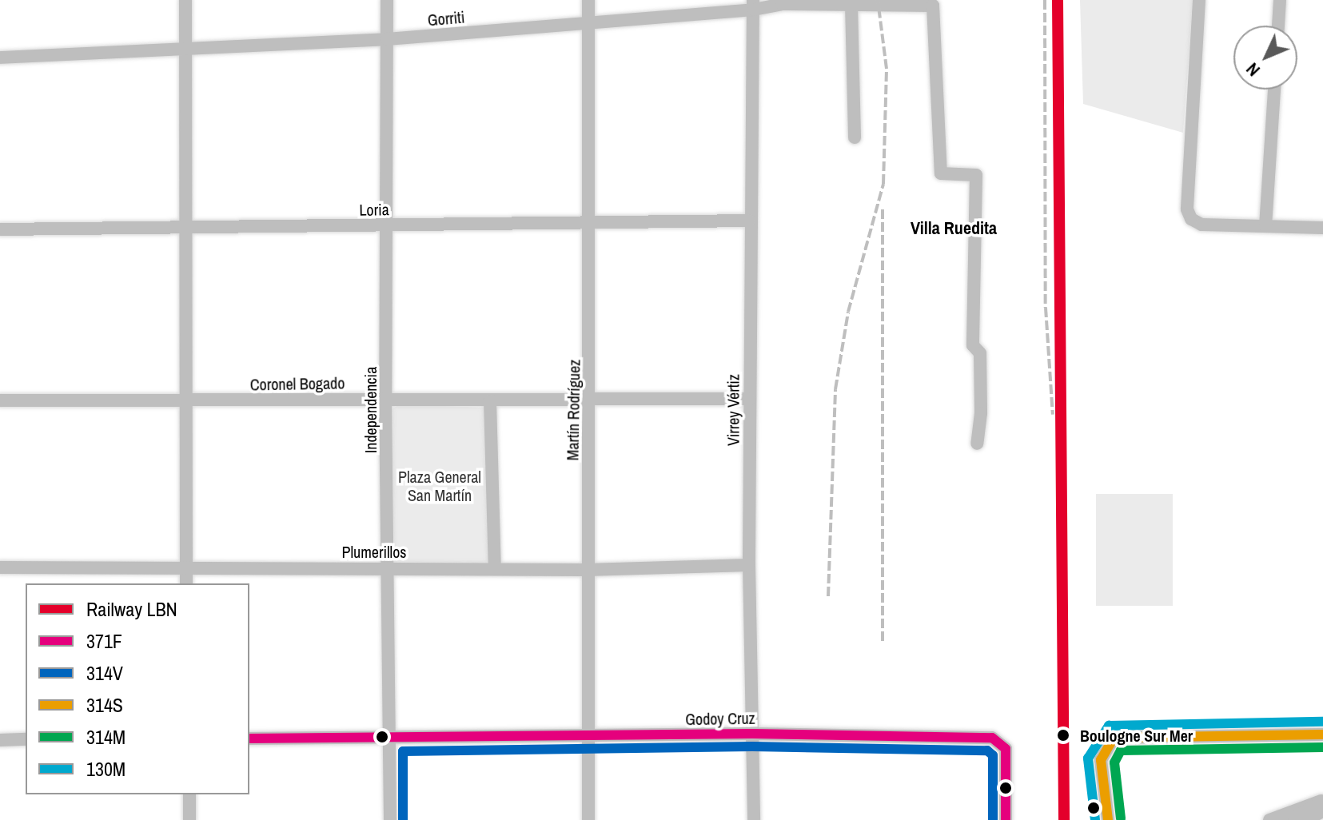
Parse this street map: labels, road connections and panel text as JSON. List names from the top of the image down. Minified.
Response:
{"streets":{"street":["Gorriti","Loria","Coronel Bogado","Independencia","Martín Rodríguez","Virrey Vértiz","Plumerillos","Godoy Cruz"]},"crossings":[["Gorriti","Independencia"],["Gorriti","Martín Rodríguez"],["Gorriti","Virrey Vértiz"],["Loria","Independencia"],["Loria","Martín Rodríguez"],["Loria","Virrey Vértiz"],["Coronel Bogado","Independencia"],["Coronel Bogado","Martín Rodríguez"],["Coronel Bogado","Virrey Vértiz"],["Independencia","Plumerillos"],["Independencia","Godoy Cruz"],["Martín Rodríguez","Plumerillos"],["Martín Rodríguez","Godoy Cruz"],["Virrey Vértiz","Plumerillos"],["Virrey Vértiz","Godoy Cruz"]],"districts":["Villa Ruedita"],"parks":["Plaza General San Martín"],"places":["Boulogne Sur Mer"],"lines":["rail line LBN","transit line 130M","transit line 371F","transit line 314S","transit line 314V","transit line 314M"],"legend":["Railway LBN","371F","314V","314S","314M","130M"],"north":"bottom left"}
